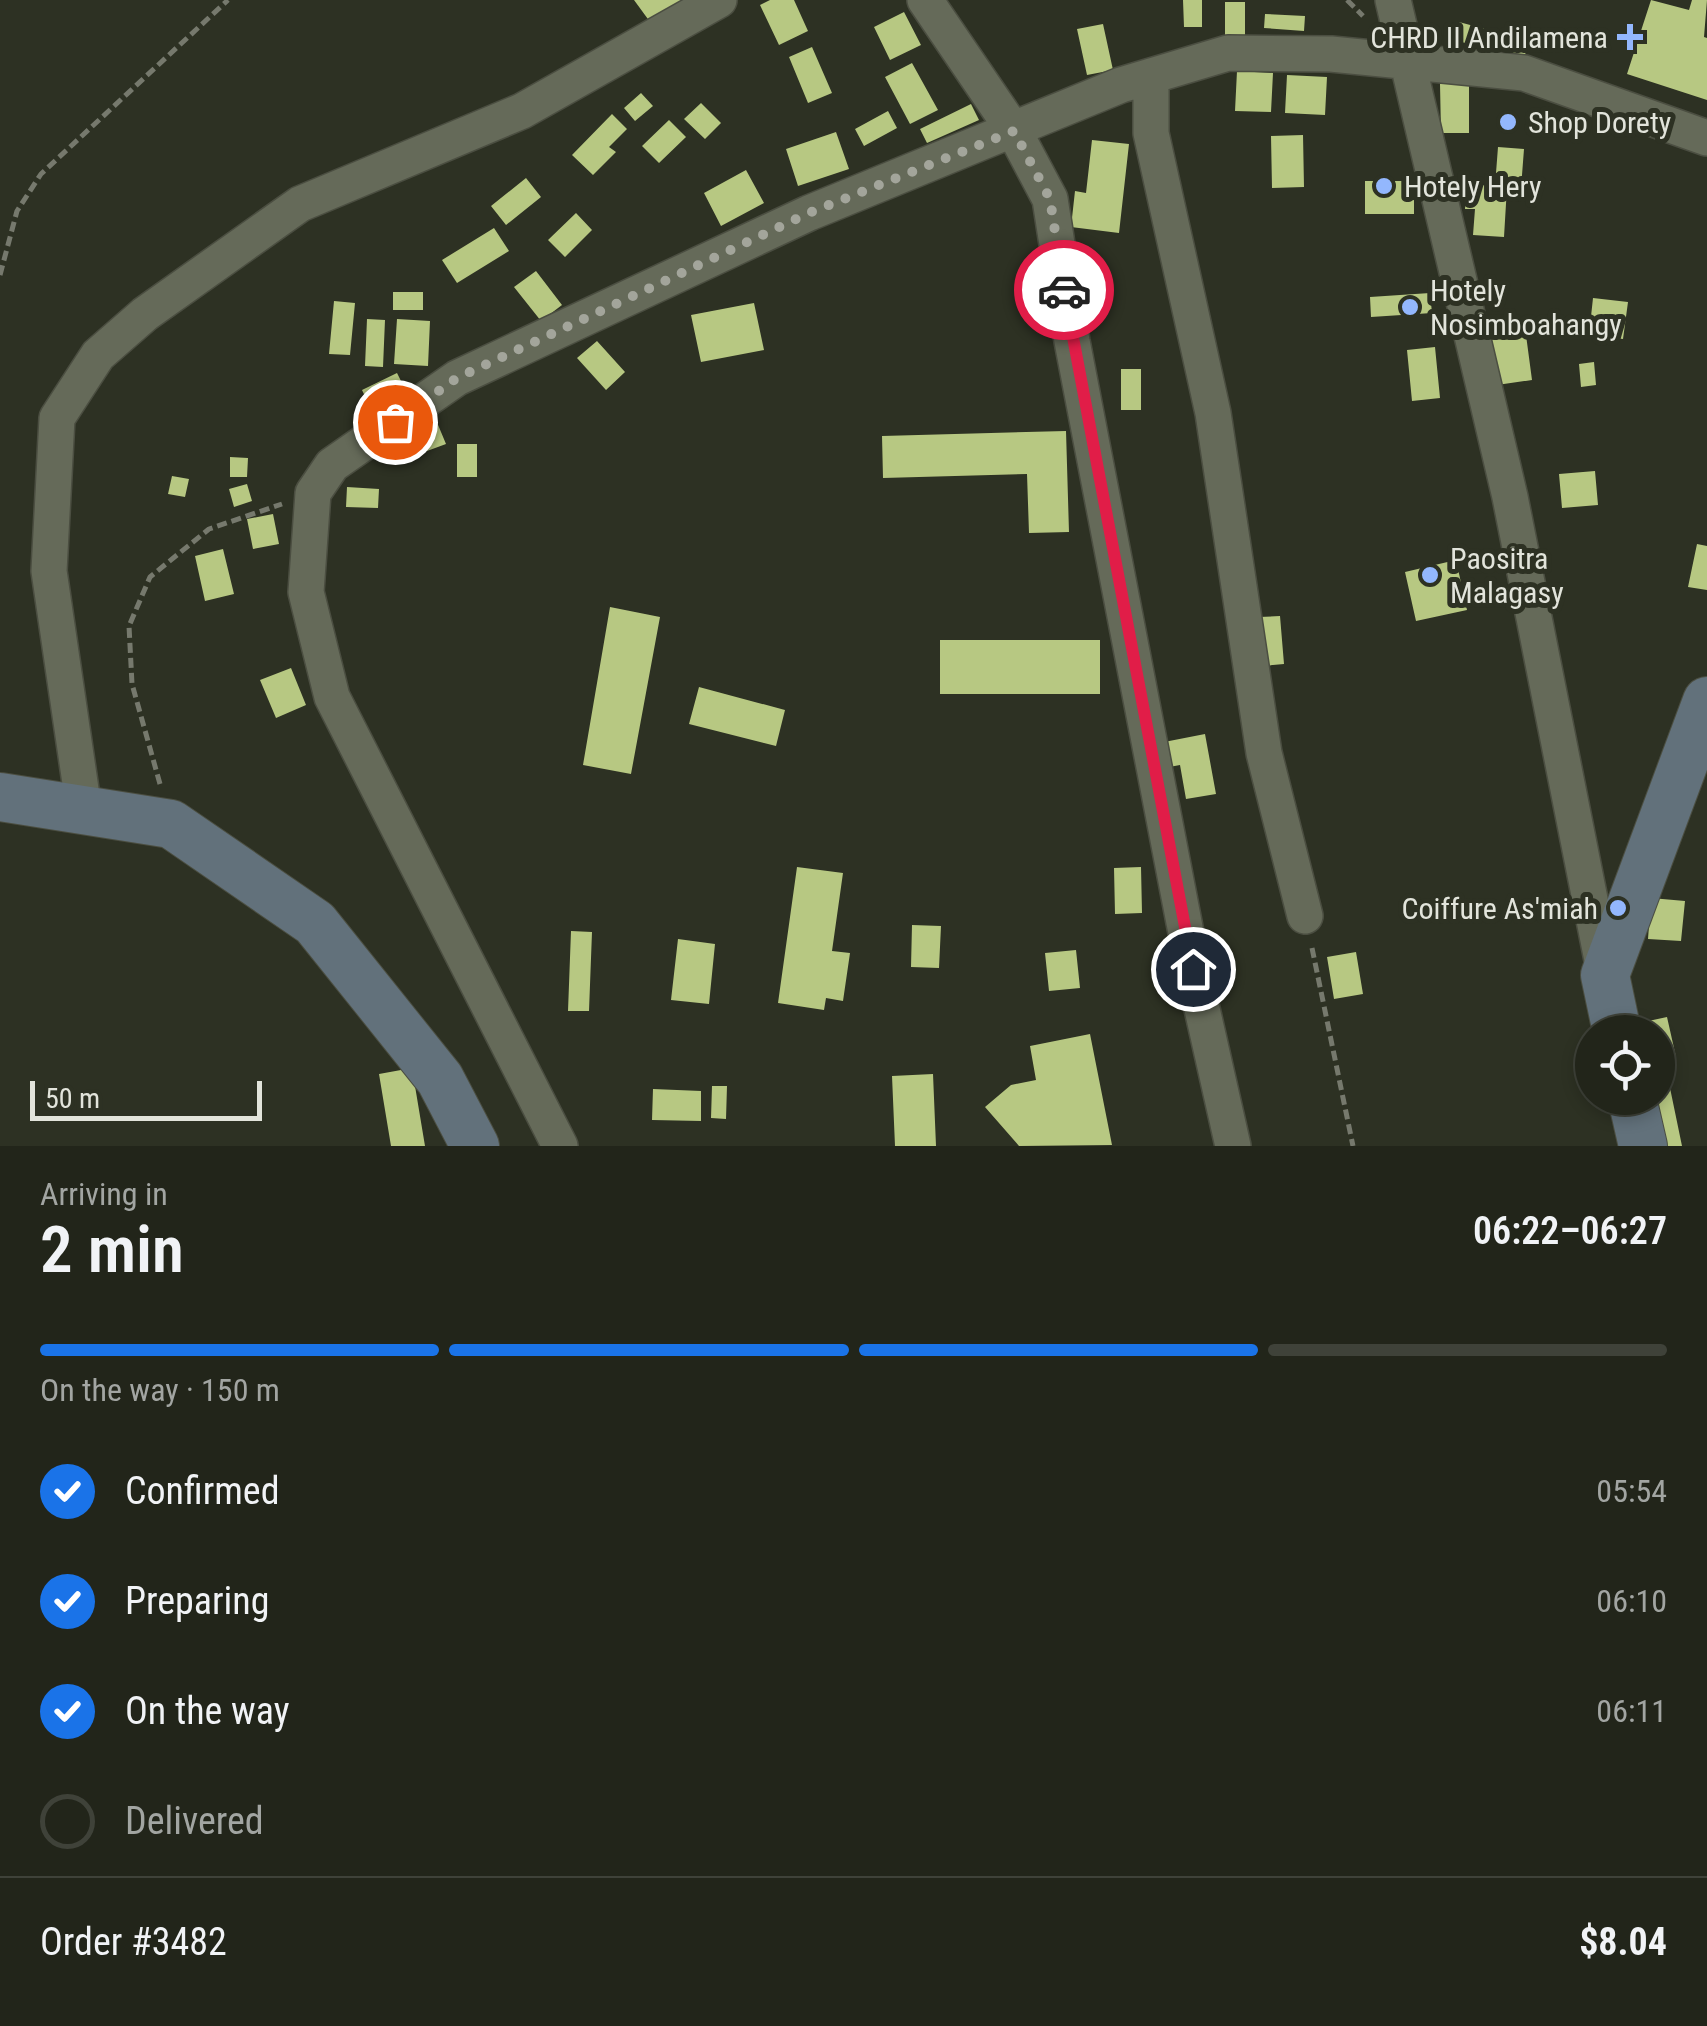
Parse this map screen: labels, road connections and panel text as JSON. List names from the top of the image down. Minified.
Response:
{"places":{"health":["CHRD II Andilamena"],"other":["Shop Dorety","Hotely Hery","Hotely Nosimboahangy","Paositra Malagasy","Coiffure As'miah"]},"scale_bar":"50 m","page":{"scale":"50 m","heading":["2 min","Arriving in","06:22–06:27"],"panel":["Order #3482","$8.04"],"bar":"On the way · 150 m","list":[["Confirmed","05:54"],["Preparing","06:10"],["On the way","06:11"],"Delivered"]}}
